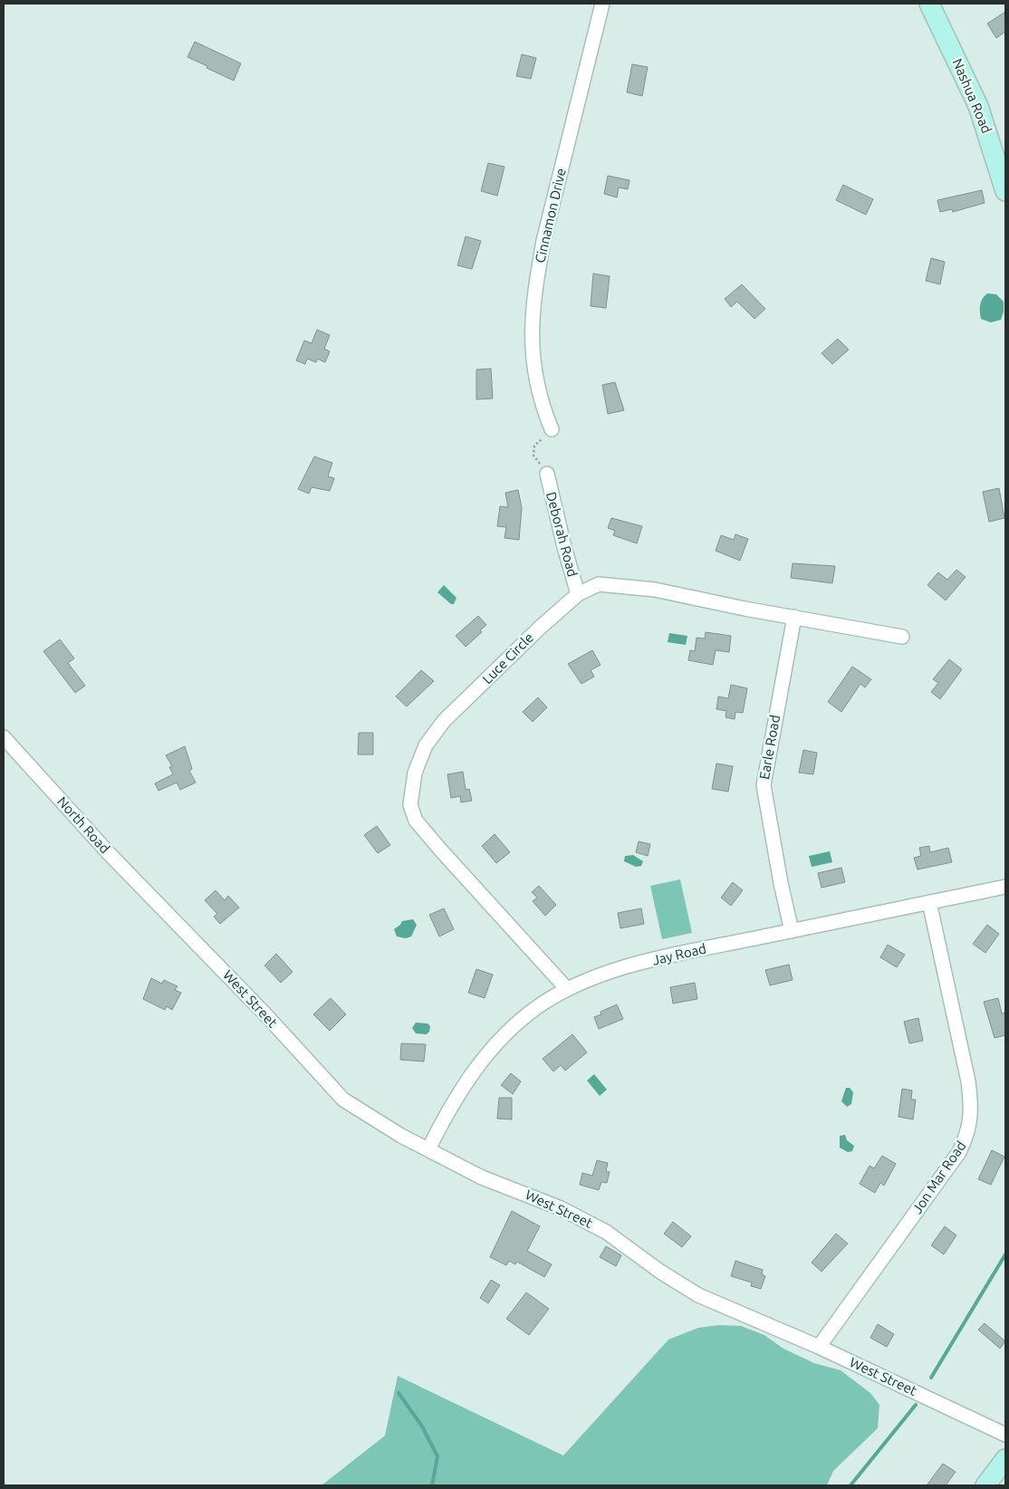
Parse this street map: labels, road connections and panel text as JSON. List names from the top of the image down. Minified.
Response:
{"streets":{"main road":["Nashua Road"],"street":["Cinnamon Drive","Deborah Road","Luce Circle","Earle Road","North Road","Jay Road","West Street","Jon Mar Road"]},"crossings":[["Deborah Road","Luce Circle"],["Luce Circle","Earle Road"],["Luce Circle","Jay Road"],["Earle Road","Jay Road"],["North Road","West Street"],["Jay Road","West Street"],["Jay Road","Jon Mar Road"],["West Street","Jon Mar Road"]]}
